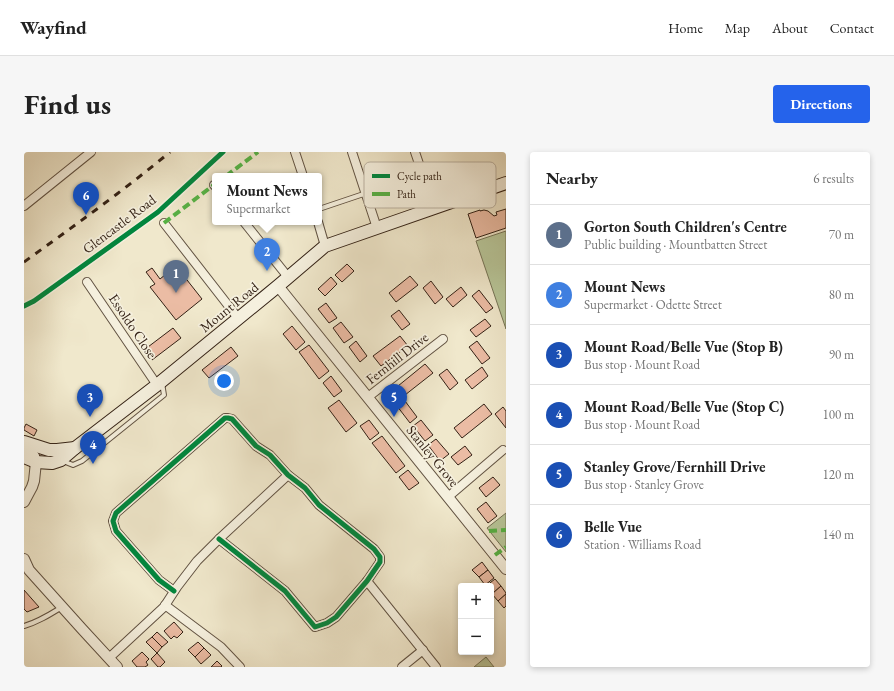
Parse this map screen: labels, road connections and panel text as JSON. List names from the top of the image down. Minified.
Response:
{"streets":{"main road":["Mount Road"],"street":["Essoldo Close","Fernhill Drive","Stanley Grove"],"cycle path":["Glencastle Road"]},"crossings":[["Mount Road","Essoldo Close"],["Mount Road","Stanley Grove"],["Fernhill Drive","Stanley Grove"]],"legend":["Cycle path","Path"],"page":{"header":"Wayfind","nav":["Home","Map","About","Contact"],"buttons":"Directions","title":"Find us","heading":["Nearby","6 results"],"popup":["Mount News","Supermarket"],"pins":["6","2","1","3","5","4"],"list":[{"mark":"1","name":"Gorton South Children's Centre","note":"Public building · Mountbatten Street","value":"70 m"},{"mark":"2","name":"Mount News","note":"Supermarket · Odette Street","value":"80 m"},{"mark":"3","name":"Mount Road/Belle Vue (Stop B)","note":"Bus stop · Mount Road","value":"90 m"},{"mark":"4","name":"Mount Road/Belle Vue (Stop C)","note":"Bus stop · Mount Road","value":"100 m"},{"mark":"5","name":"Stanley Grove/Fernhill Drive","note":"Bus stop · Stanley Grove","value":"120 m"},{"mark":"6","name":"Belle Vue","note":"Station · Williams Road","value":"140 m"}],"map_buttons":["+","−"]}}
